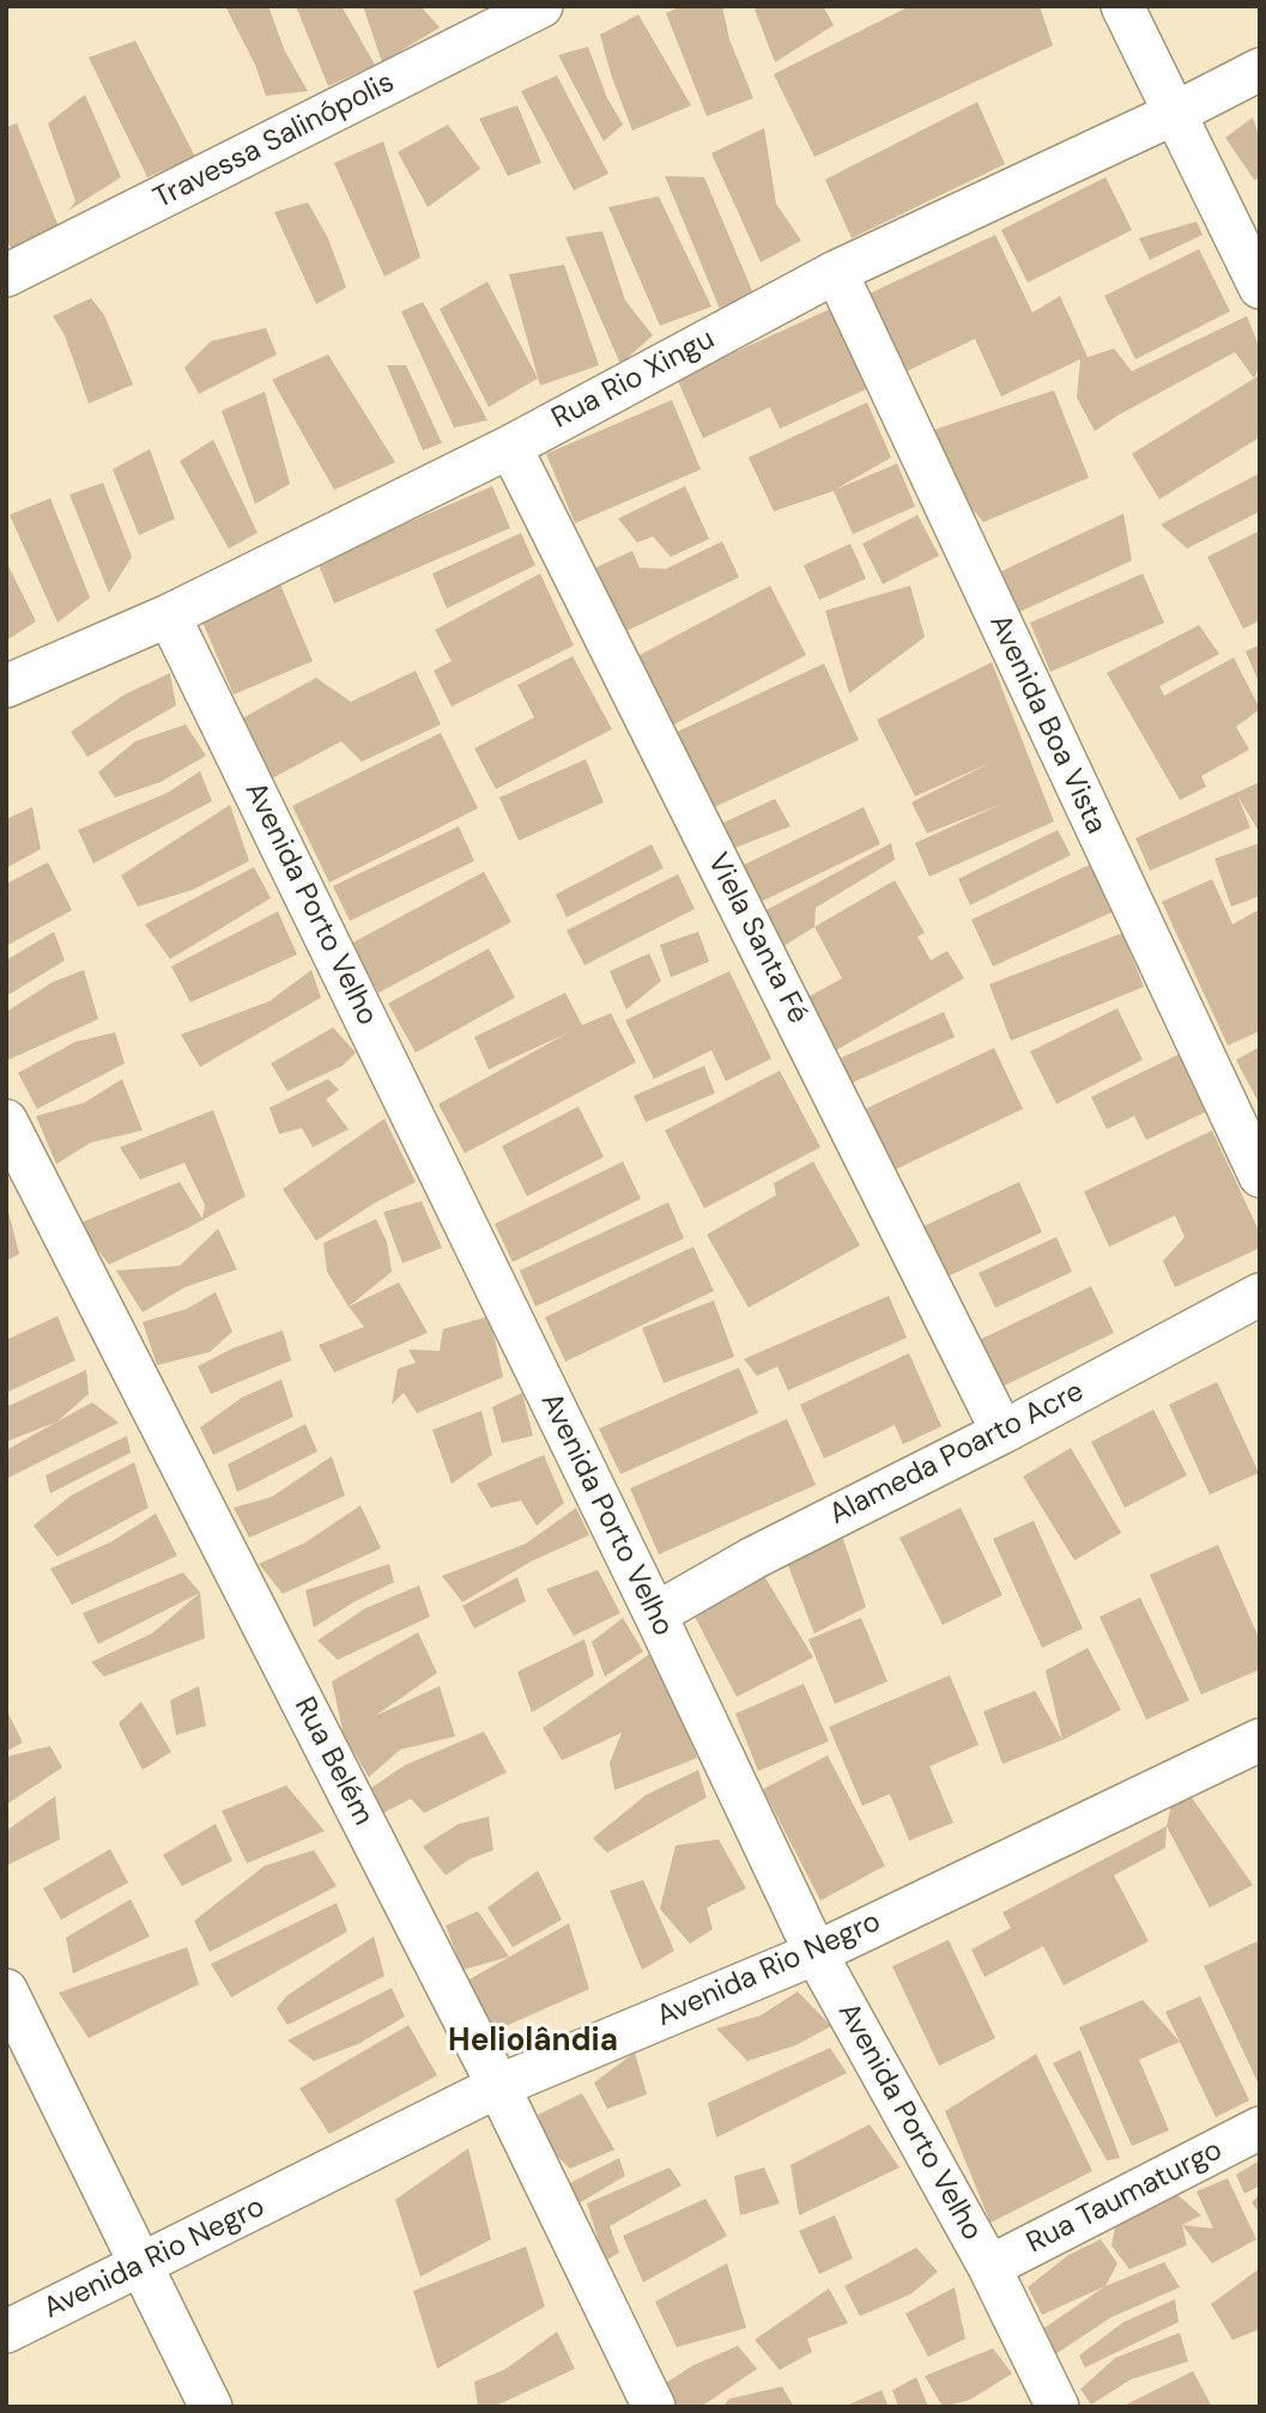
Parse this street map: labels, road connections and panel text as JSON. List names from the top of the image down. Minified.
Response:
{"streets":{"street":["Travessa Salinópolis","Rua Rio Xingu","Avenida Boa Vista","Avenida Porto Velho","Viela Santa Fé","Alameda Poarto Acre","Rua Belém","Avenida Rio Negro","Rua Taumaturgo"]},"crossings":[["Rua Rio Xingu","Avenida Boa Vista"],["Rua Rio Xingu","Avenida Porto Velho"],["Rua Rio Xingu","Viela Santa Fé"],["Avenida Porto Velho","Alameda Poarto Acre"],["Avenida Porto Velho","Avenida Rio Negro"],["Avenida Porto Velho","Rua Taumaturgo"],["Viela Santa Fé","Alameda Poarto Acre"],["Rua Belém","Avenida Rio Negro"]],"districts":["Heliolândia"]}
